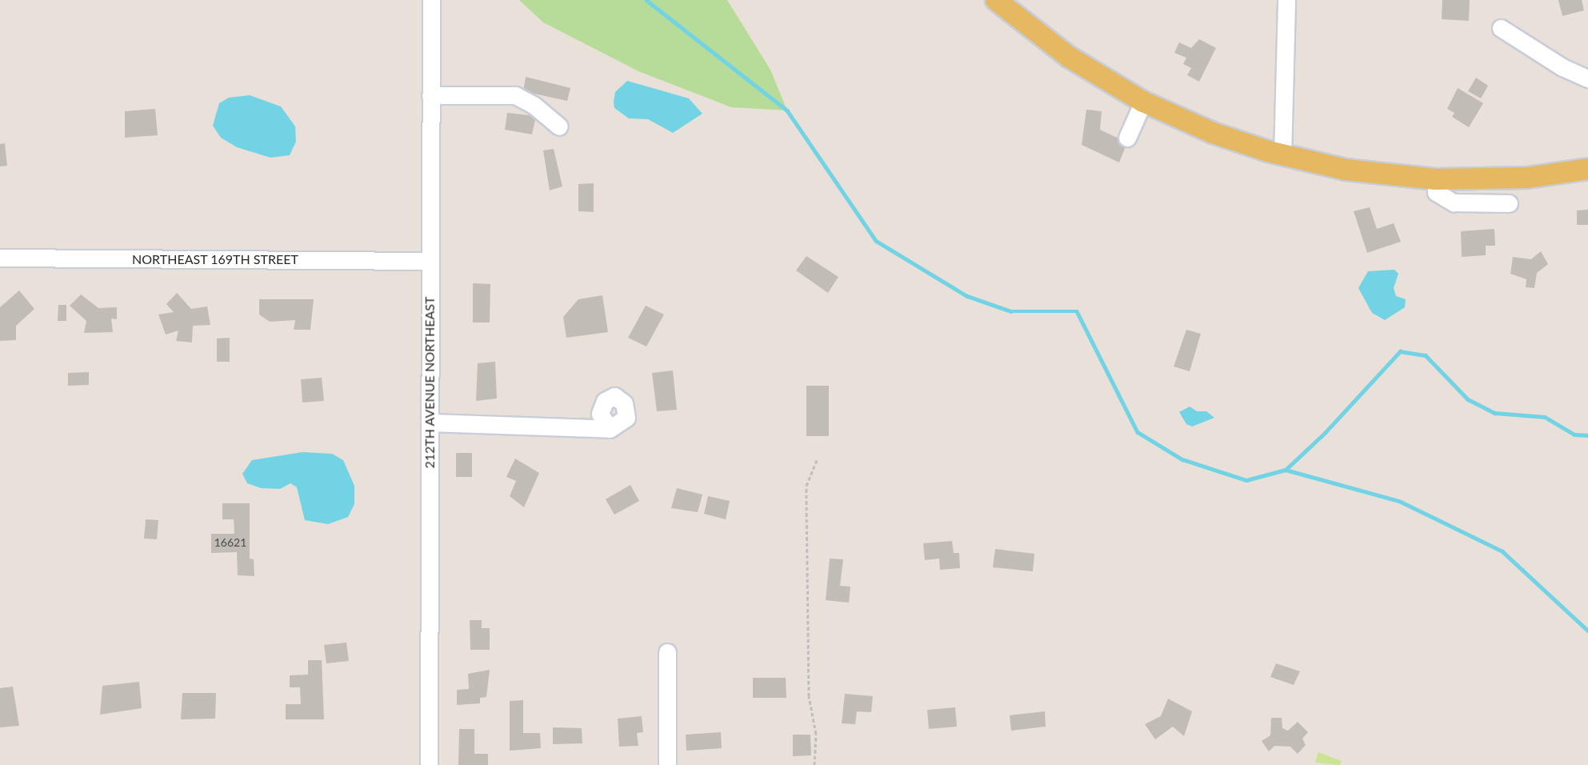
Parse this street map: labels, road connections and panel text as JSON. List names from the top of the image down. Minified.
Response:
{"streets":{"street":["NORTHEAST 169TH STREET","212TH AVENUE NORTHEAST"]},"crossings":[["NORTHEAST 169TH STREET","212TH AVENUE NORTHEAST"]],"house_numbers":["16621"]}
